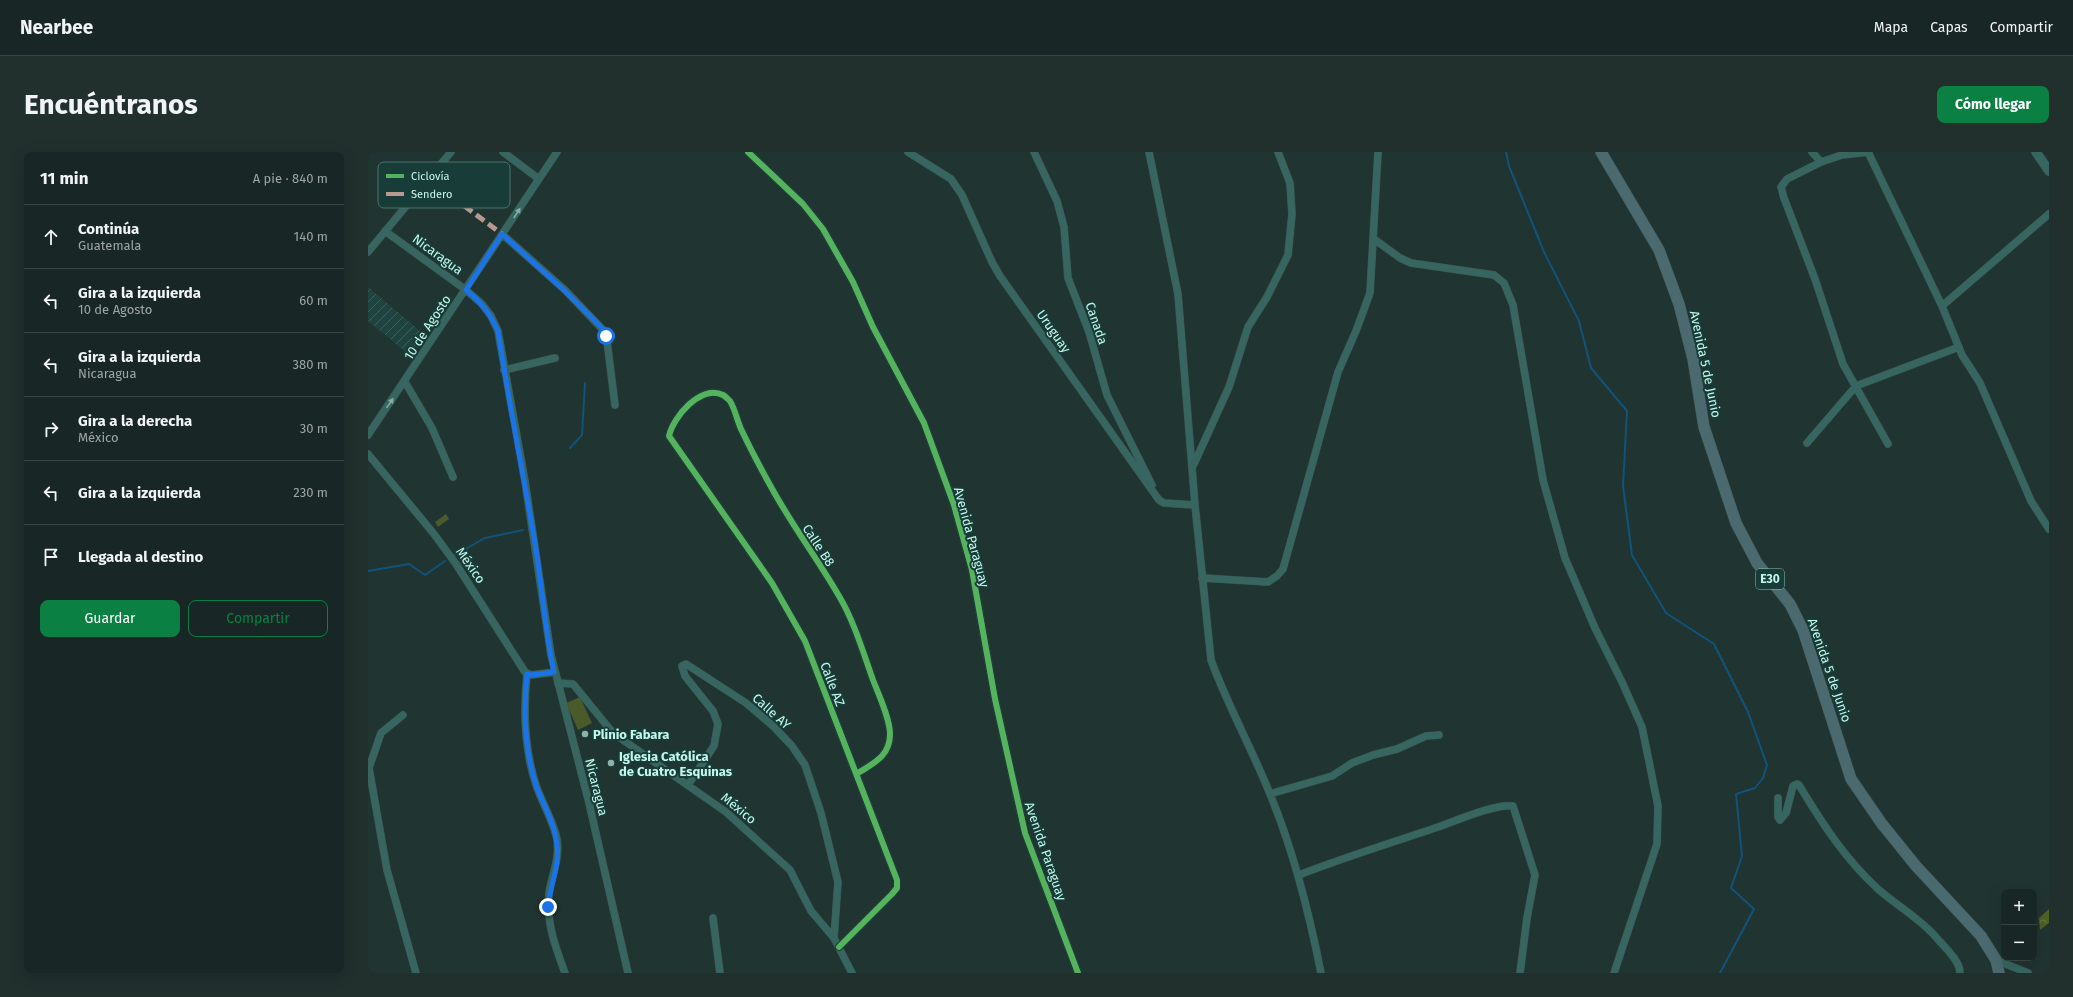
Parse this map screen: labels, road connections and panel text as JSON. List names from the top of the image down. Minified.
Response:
{"streets":{"main road":["Avenida 5 de Junio","E30"],"street":["Nicaragua","Canada","10 de Agosto","Uruguay","Avenida Paraguay","Calle B8","México","Calle AZ","Calle AY"]},"crossings":[["Nicaragua","10 de Agosto"],["Nicaragua","México"],["Canada","Uruguay"],["Calle B8","Calle AZ"],["México","Calle AZ"],["México","Calle AY"]],"one_way":["10 de Agosto"],"places":["Plinio Fabara","Iglesia Católica de Cuatro Esquinas"],"legend":["Ciclovía","Sendero"],"page":{"header":"Nearbee","nav":["Mapa","Capas","Compartir"],"buttons":["Cómo llegar",["Guardar","Compartir"]],"title":"Encuéntranos","heading":["11 min","A pie · 840 m"],"list":[["Continúa","Guatemala","140 m"],["Gira a la izquierda","10 de Agosto","60 m"],["Gira a la izquierda","Nicaragua","380 m"],["Gira a la derecha","México","30 m"],["Gira a la izquierda","230 m"],"Llegada al destino"],"map_buttons":["+","−"]}}
